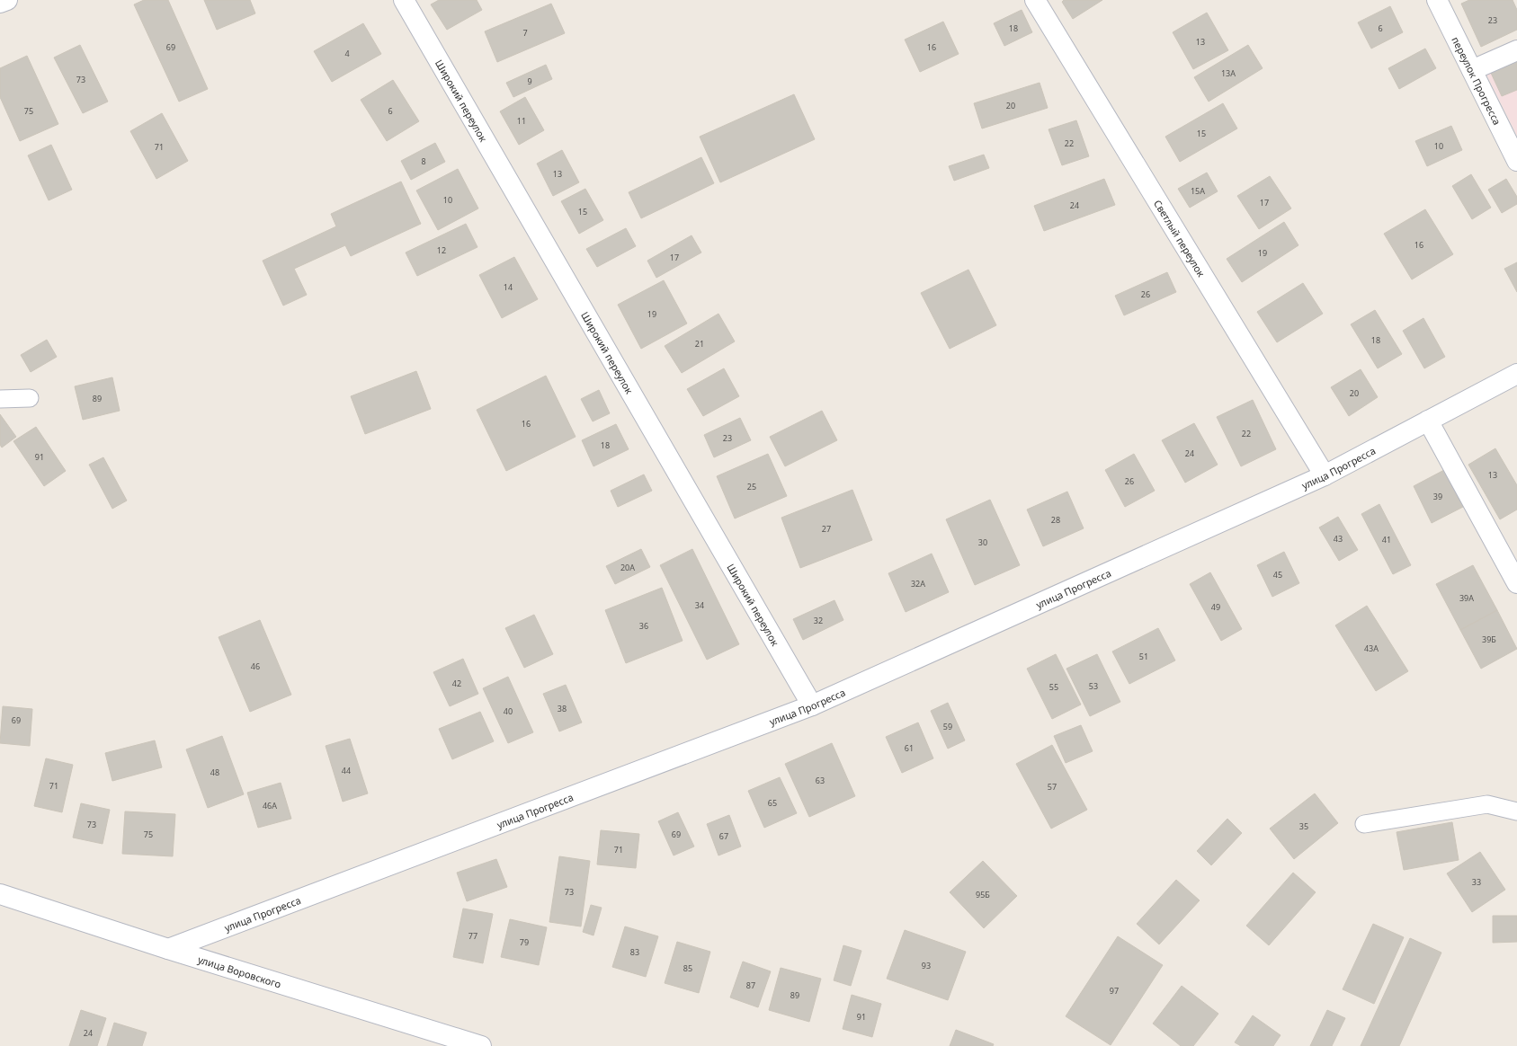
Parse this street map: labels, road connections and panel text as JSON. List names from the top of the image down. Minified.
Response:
{"streets":{"street":["переулок Прогресса","Широкий переулок","Светлый переулок","улица Прогресса","улица Воровского"]},"crossings":[["Широкий переулок","улица Прогресса"],["Светлый переулок","улица Прогресса"],["улица Прогресса","улица Воровского"]],"house_numbers":["23","18","6","7","13","69","16","4","13А","73","9","20","75","6","11","15","22","10","71","8","13","15А","10","17","24","15","16","12","19","17","14","26","19","18","21","20","89","16","22","23","18","24","91","13","26","25","39","28","27","43","41","30","20А","45","32А","39А","34","49","32","36","39Б","43А","51","46","42","53","55","38","40","69","59","61","44","48","63","71","57","65","46А","73","35","75","69","67","71","33","73","95Б","77","79","83","93","85","87","97","89","91","24"]}
